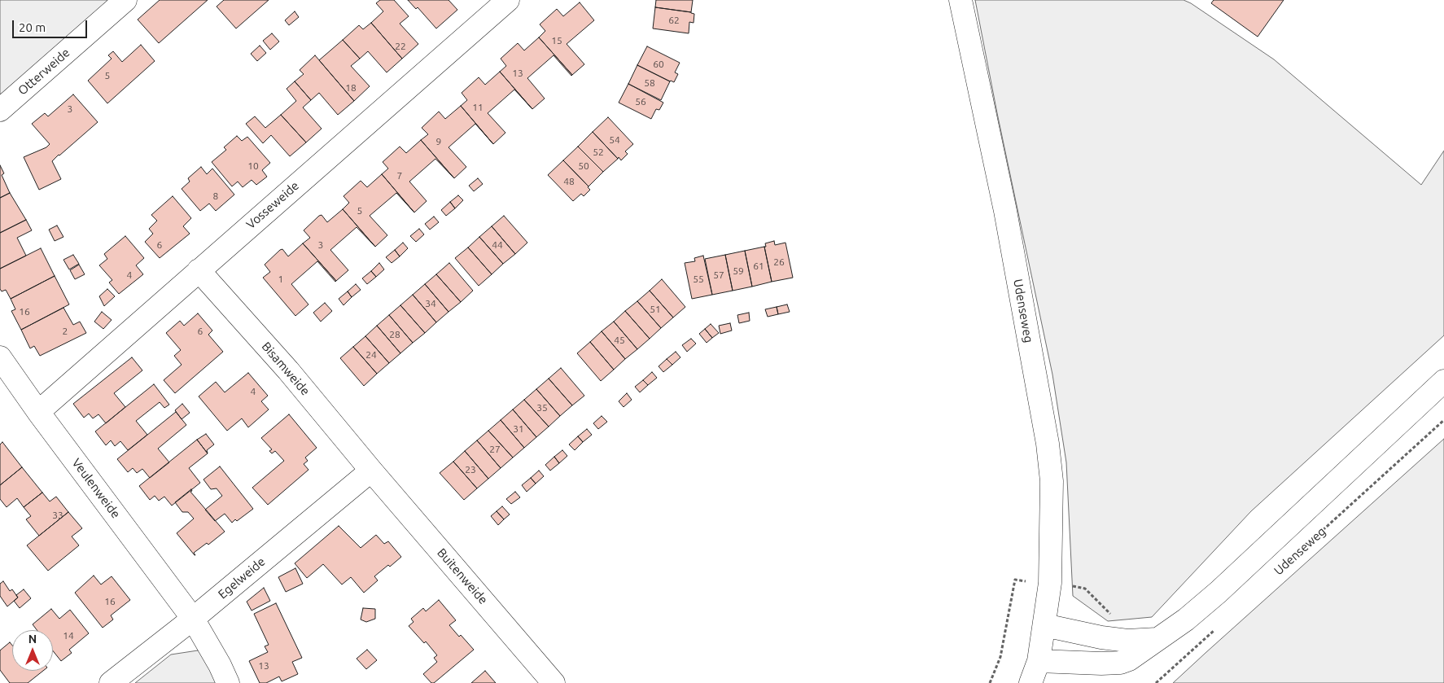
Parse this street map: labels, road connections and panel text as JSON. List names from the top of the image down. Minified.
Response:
{"streets":{"street":["Otterweide","Vosseweide","Udenseweg","Bisamweide","Veulenweide","Buitenweide","Egelweide"]},"crossings":[["Vosseweide","Bisamweide"],["Vosseweide","Veulenweide"],["Bisamweide","Buitenweide"],["Bisamweide","Egelweide"],["Veulenweide","Egelweide"],["Buitenweide","Egelweide"]],"house_numbers":["62","15","22","60","13","5","58","18","56","11","3","54","9","52","10","50","7","48","8","5","6","3","44","26","61","59","4","57","1","55","34","51","16","2","6","28","45","24","4","35","31","27","23","33","16","14","13"],"scale_bar":"20 m","north":"top"}
